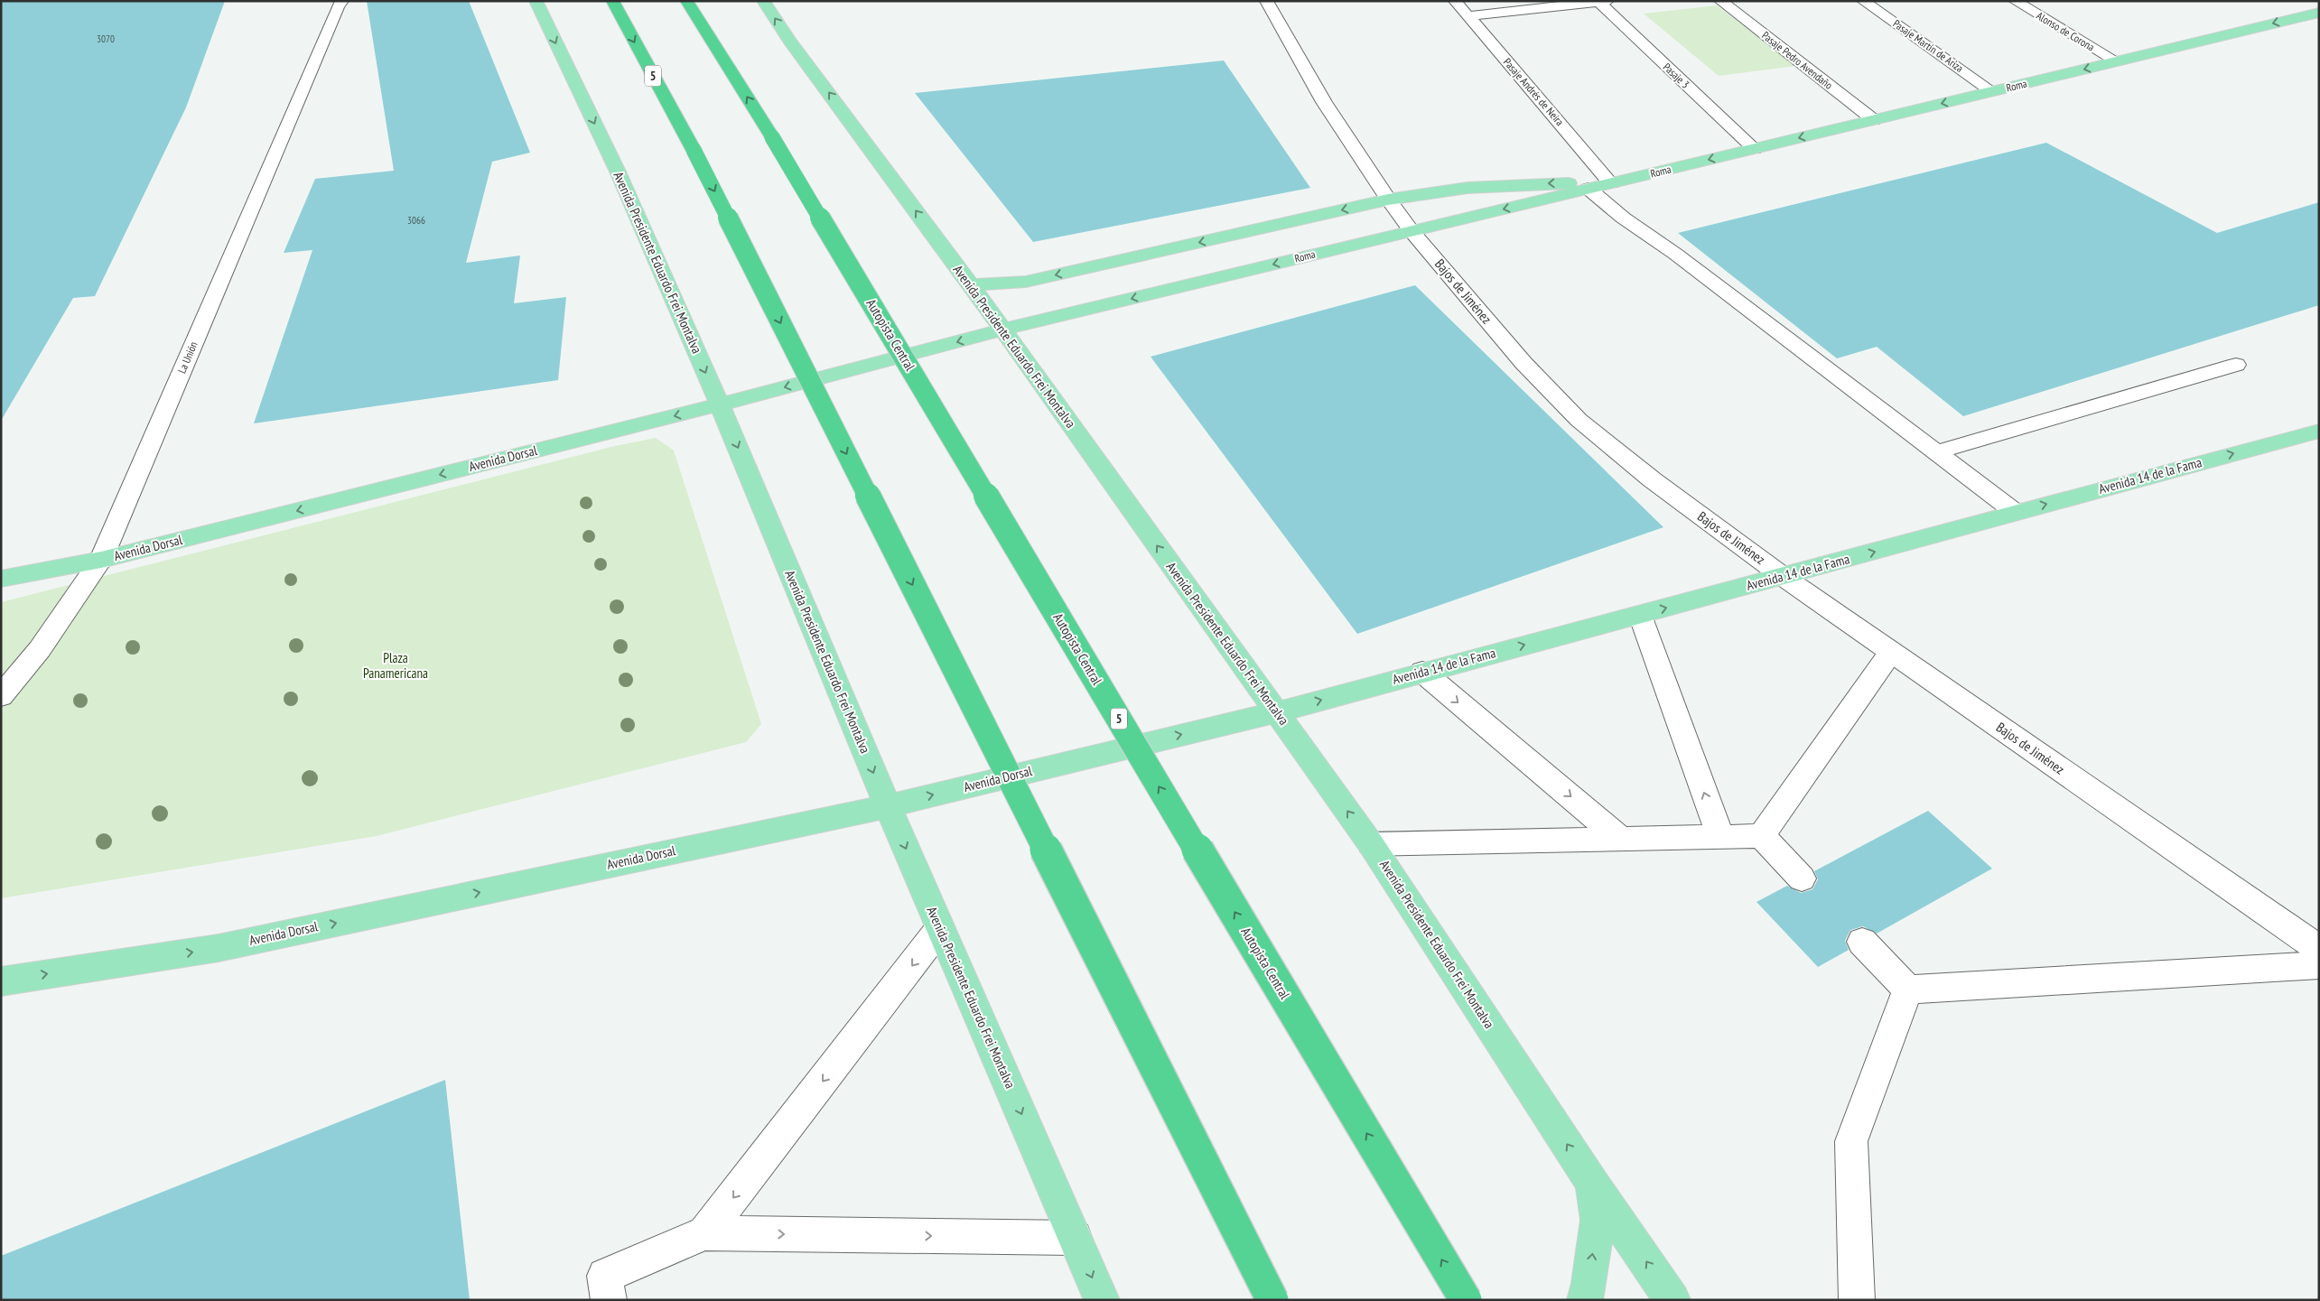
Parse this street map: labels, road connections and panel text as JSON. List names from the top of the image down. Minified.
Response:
{"streets":{"highway":["5","Autopista Central"],"main road":["Roma","Avenida Presidente Eduardo Frei Montalva","Avenida Dorsal","Avenida 14 de la Fama"],"street":["Alonso de Corona","Pasaje Martín de Ariza","Pasaje Pedro Avendaño","Pasaje 3","Pasaje Andrés de Neira","Bajos de Jiménez","La Unión"]},"crossings":[["Alonso de Corona","Roma"],["Pasaje Martín de Ariza","Roma"],["Pasaje Pedro Avendaño","Roma"],["Pasaje 3","Roma"],["Roma","Pasaje Andrés de Neira"],["Roma","Avenida Presidente Eduardo Frei Montalva"],["Roma","Bajos de Jiménez"],["Roma","Avenida Dorsal"],["Avenida Presidente Eduardo Frei Montalva","Avenida Dorsal"],["Avenida Presidente Eduardo Frei Montalva","Avenida 14 de la Fama"],["Bajos de Jiménez","Avenida 14 de la Fama"],["La Unión","Avenida Dorsal"],["Avenida Dorsal","Avenida 14 de la Fama"]],"one_way":["Avenida 14 de la Fama"],"parks":["Plaza Panamericana"],"house_numbers":["3070","3066"]}
